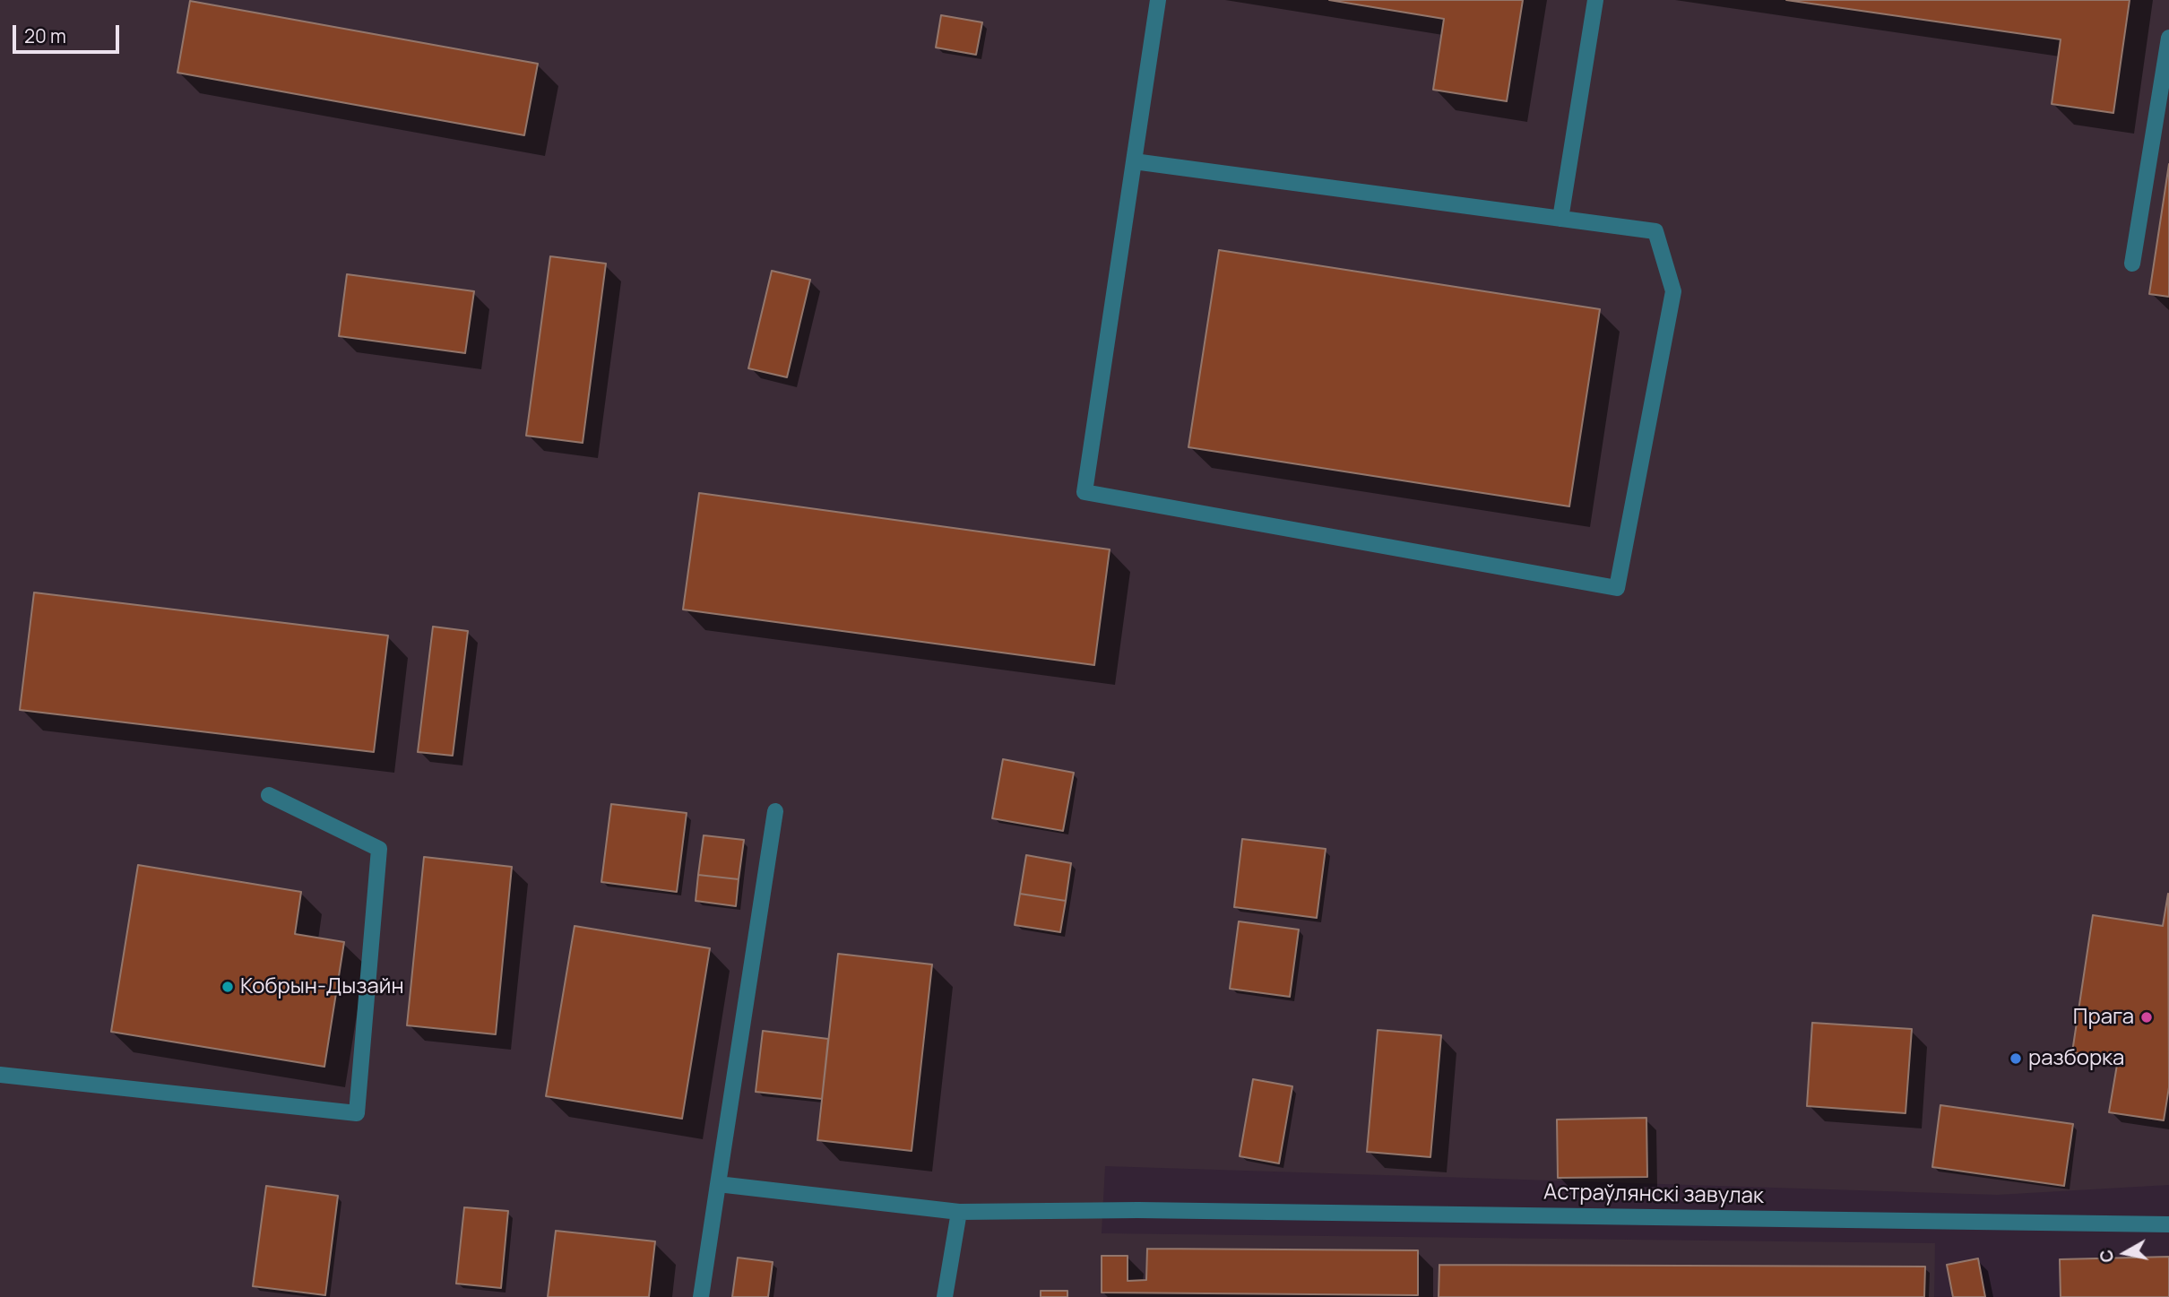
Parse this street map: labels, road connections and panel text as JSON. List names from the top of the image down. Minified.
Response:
{"streets":{"street":["Астраўлянскі завулак"]},"places":["Кобрын-Дызайн","Прага","разборка"],"scale_bar":"20 m","north":"left"}
